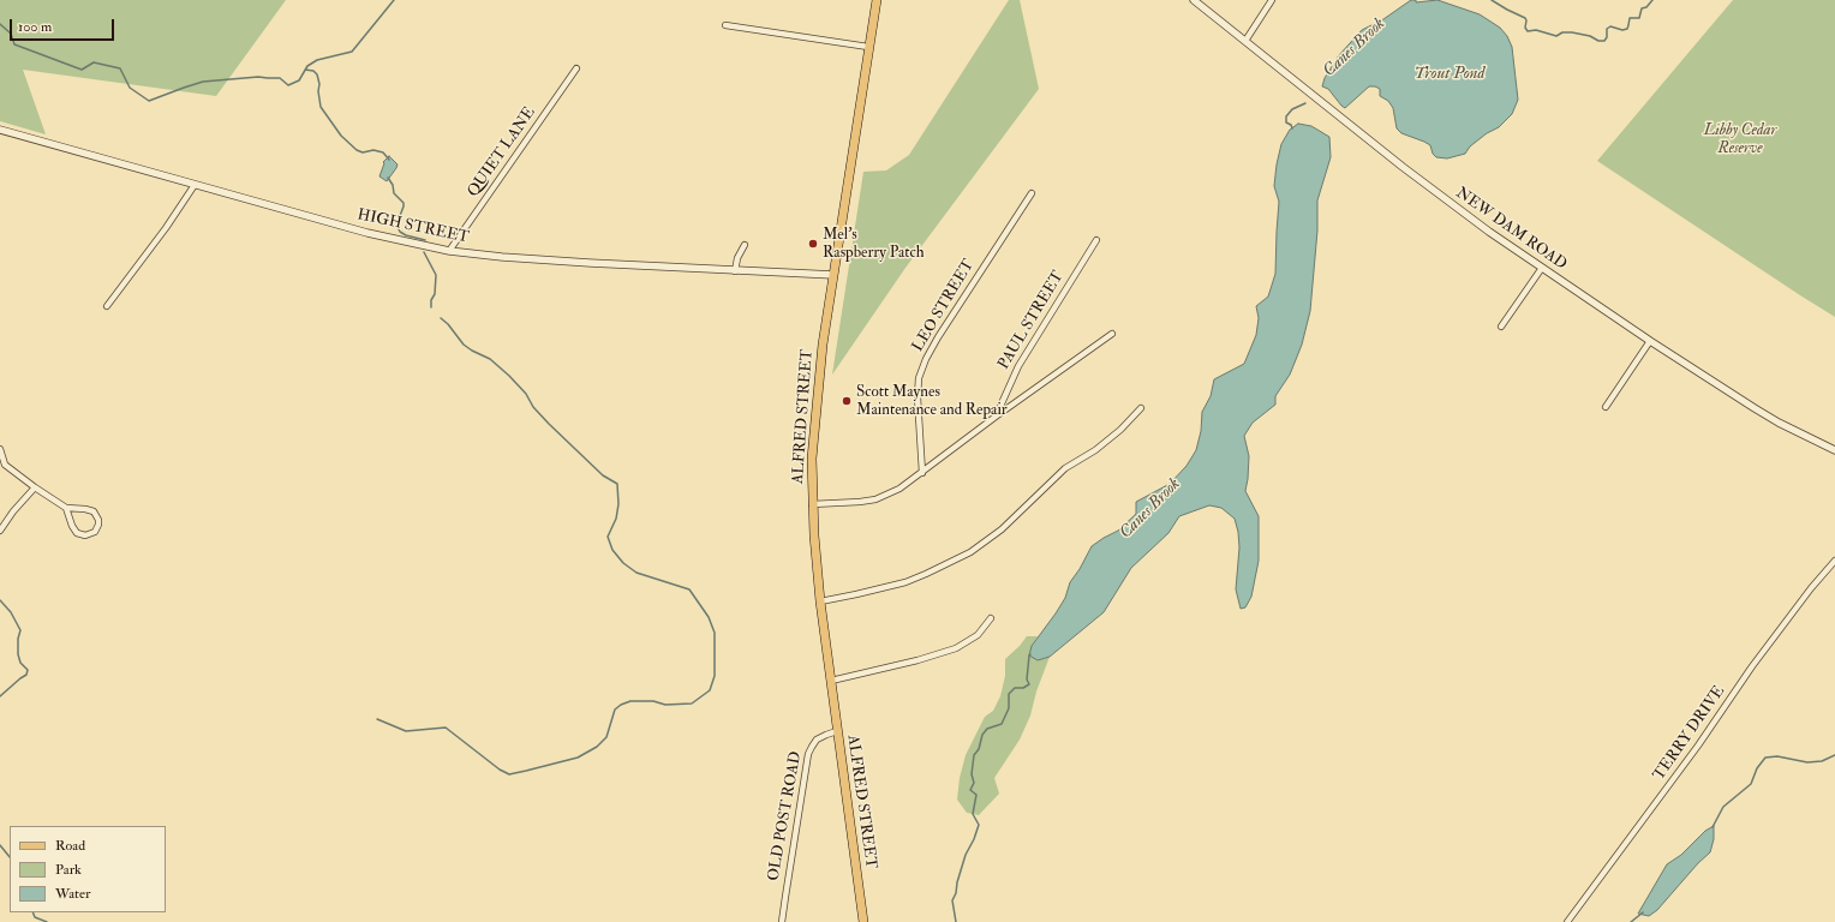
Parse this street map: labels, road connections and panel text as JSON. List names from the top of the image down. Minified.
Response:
{"streets":{"main road":["ALFRED STREET"],"street":["QUIET LANE","HIGH STREET","NEW DAM ROAD","LEO STREET","PAUL STREET","TERRY DRIVE","OLD POST ROAD"]},"crossings":[["QUIET LANE","HIGH STREET"],["HIGH STREET","ALFRED STREET"],["ALFRED STREET","OLD POST ROAD"]],"water":["Canes Brook","Trout Pond"],"parks":["Libby Cedar Reserve"],"places":["Mel's Raspberry Patch","Scott Maynes Maintenance and Repair"],"legend":["Road","Park","Water"],"scale_bar":"100 m"}
